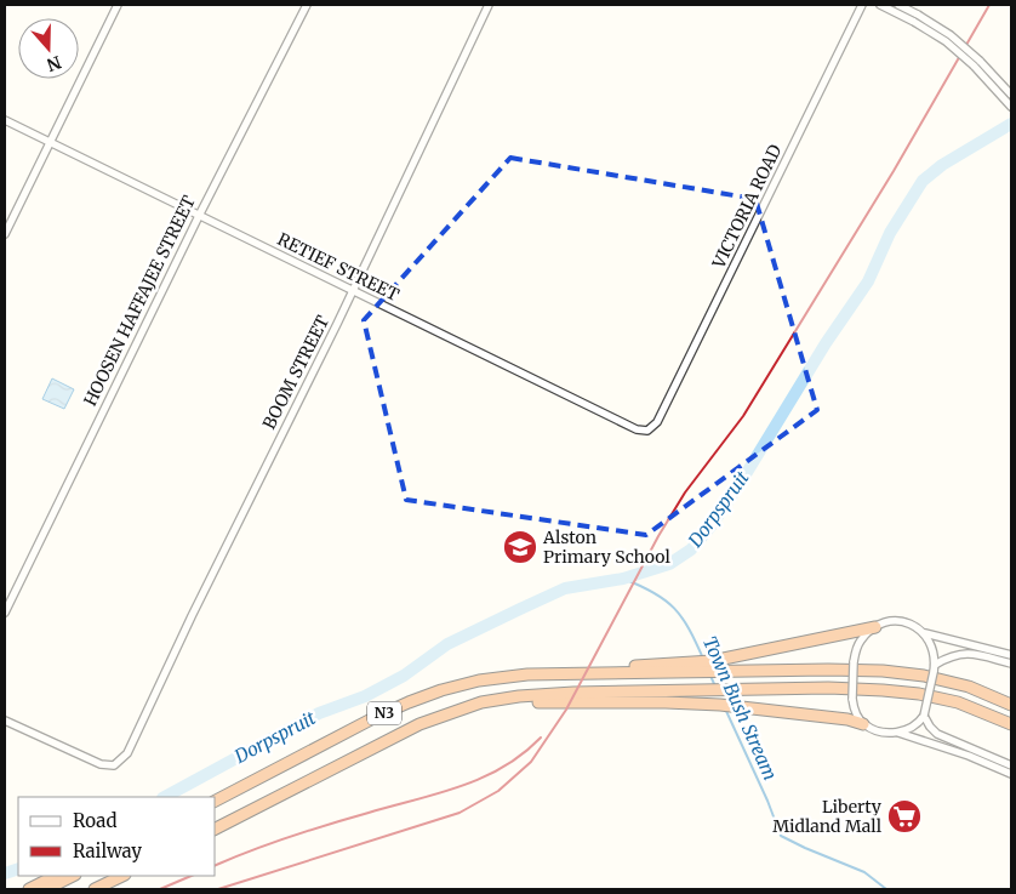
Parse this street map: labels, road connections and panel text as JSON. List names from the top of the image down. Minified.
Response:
{"streets":{"highway":["N3"],"street":["VICTORIA ROAD","RETIEF STREET","HOOSEN HAFFAJEE STREET","BOOM STREET"]},"crossings":[["VICTORIA ROAD","RETIEF STREET"],["RETIEF STREET","HOOSEN HAFFAJEE STREET"],["RETIEF STREET","BOOM STREET"]],"water":["Dorpspruit","Town Bush Stream"],"places":{"school or university":["Alston Primary School"],"supermarket":["Liberty Midland Mall"]},"legend":["Road","Railway"],"north":"bottom"}
